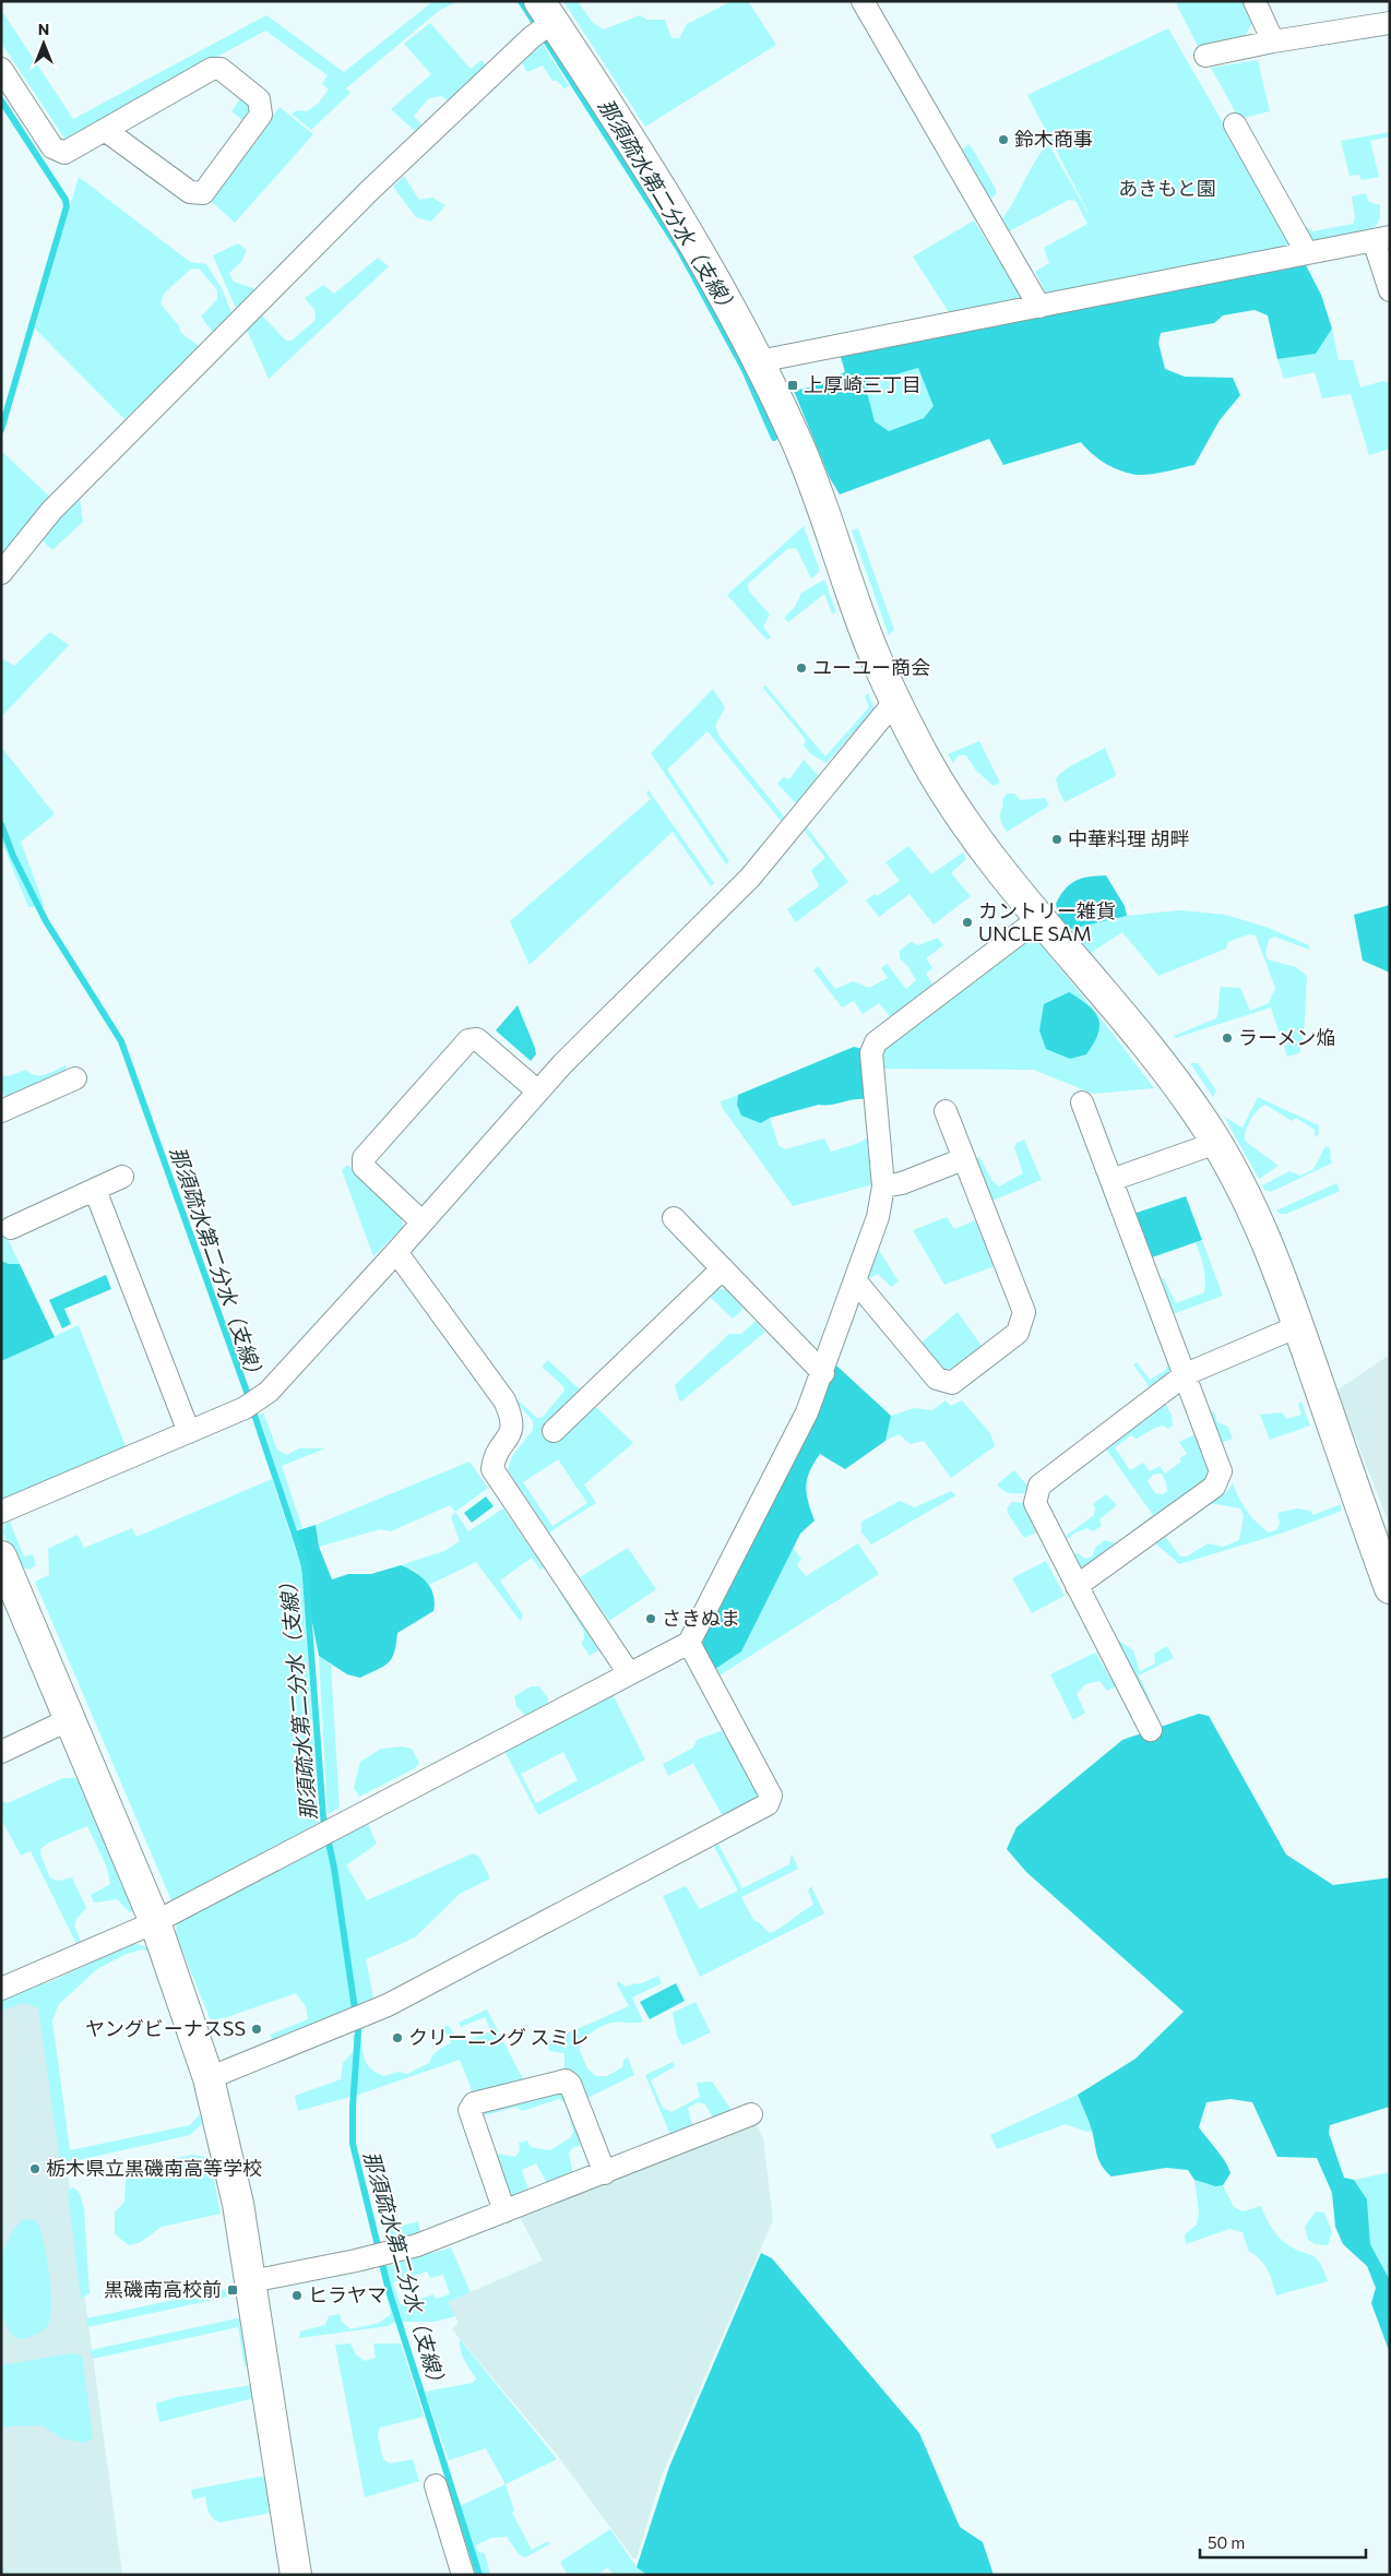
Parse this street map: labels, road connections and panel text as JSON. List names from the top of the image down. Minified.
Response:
{"water":["那須疏水第二分水（支線）"],"parks":["あきもと園"],"places":{"other":["鈴木商事","ユーユー商会","中華料理 胡畔","カントリー雑貨 UNCLE SAM","ラーメン焔","さきぬま","ヤングビーナスSS","クリーニング スミレ","栃木県立黒磯南高等学校","ヒラヤマ"],"transit":["上厚崎三丁目","黒磯南高校前"]},"scale_bar":"50 m","north":"top"}
